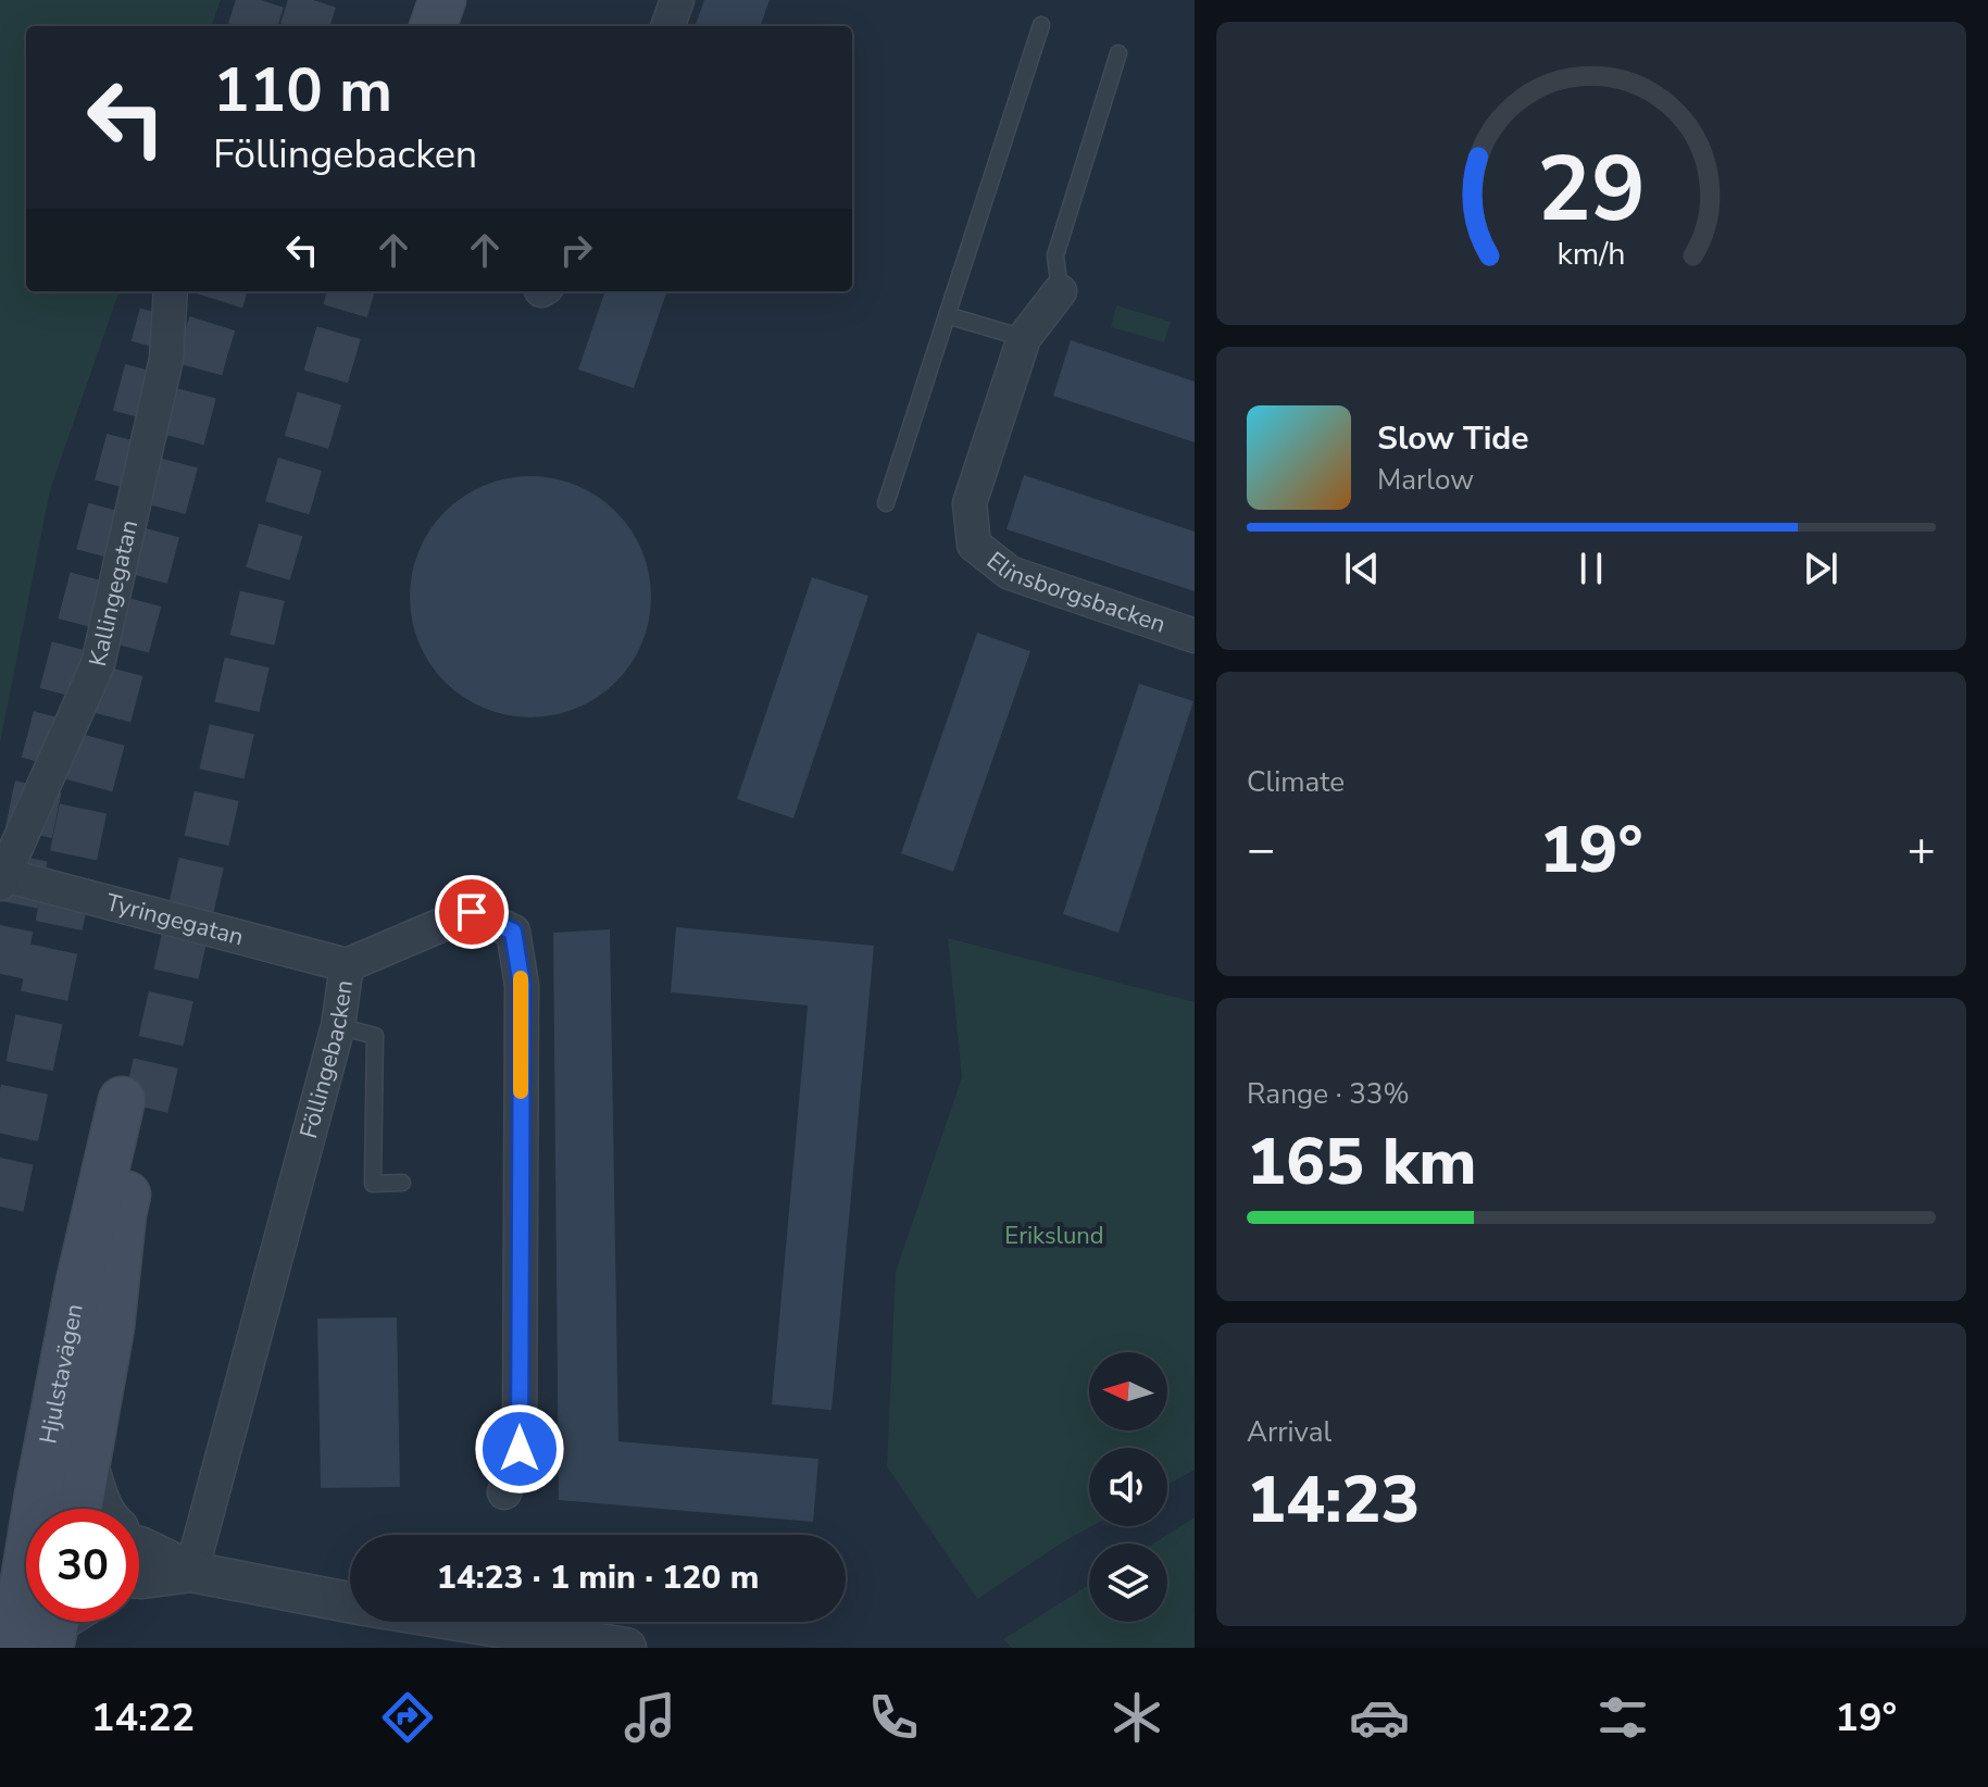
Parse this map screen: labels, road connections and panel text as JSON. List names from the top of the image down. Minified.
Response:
{"streets":{"main road":["Hjulstavägen"],"street":["Elinsborgsbacken","Kallingegatan","Tyringegatan","Föllingebacken"]},"crossings":[["Kallingegatan","Tyringegatan"],["Tyringegatan","Föllingebacken"]],"parks":["Erikslund"],"north":"left","page":{"turn":["110 m","Föllingebacken"],"song":["Slow Tide","Marlow"],"tile":["Climate",["Range · 33%","165 km"],["Arrival","14:23"]],"heat":["−","19°","+"],"limit":"30","trip":"14:23 · 1 min · 120 m","tabs":["14:22","19°"],"gauge":["29","km/h"]}}
